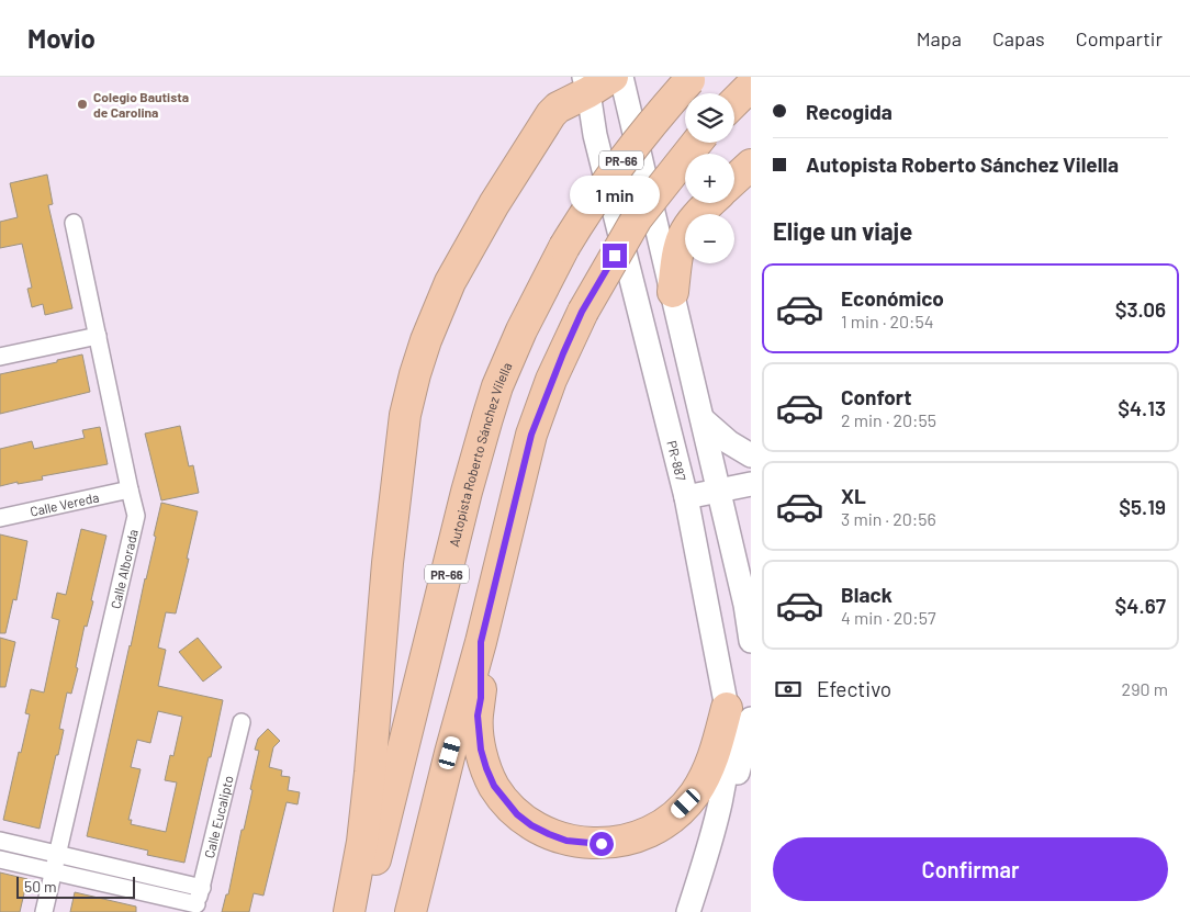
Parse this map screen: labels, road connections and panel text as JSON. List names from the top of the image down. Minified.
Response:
{"streets":{"highway":["PR-66","Autopista Roberto Sánchez Vilella"],"street":["PR-887","Calle Vereda","Calle Alborada","Calle Eucalipto"]},"crossings":[["Calle Vereda","Calle Alborada"]],"places":["Colegio Bautista de Carolina"],"scale_bar":"50 m","page":{"header":"Movio","nav":["Mapa","Capas","Compartir"],"banner":["Recogida","Autopista Roberto Sánchez Vilella"],"map_buttons":["+","−"],"bubble":"1 min","heading":"Elige un viaje","list":[{"name":"Económico","note":"1 min · 20:54","value":"$3.06"},{"name":"Confort","note":"2 min · 20:55","value":"$4.13"},{"name":"XL","note":"3 min · 20:56","value":"$5.19"},{"name":"Black","note":"4 min · 20:57","value":"$4.67"}],"pay":["Efectivo","290 m"],"buttons":"Confirmar","scale":"50 m"}}
